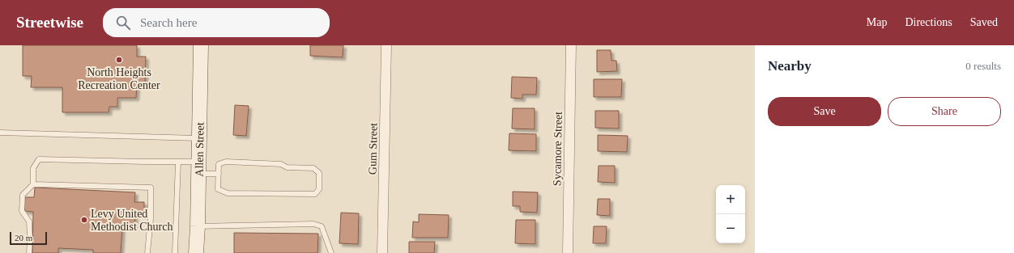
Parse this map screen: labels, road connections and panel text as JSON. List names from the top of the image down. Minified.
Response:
{"streets":{"street":["Gum Street","Sycamore Street","Allen Street"]},"places":["North Heights Recreation Center","Levy United Methodist Church"],"scale_bar":"20 m","page":{"header":"Streetwise","search":"Search here","nav":["Map","Directions","Saved"],"heading":["Nearby","0 results"],"buttons":["Save","Share"],"map_buttons":["+","−"],"scale":"20 m"}}
